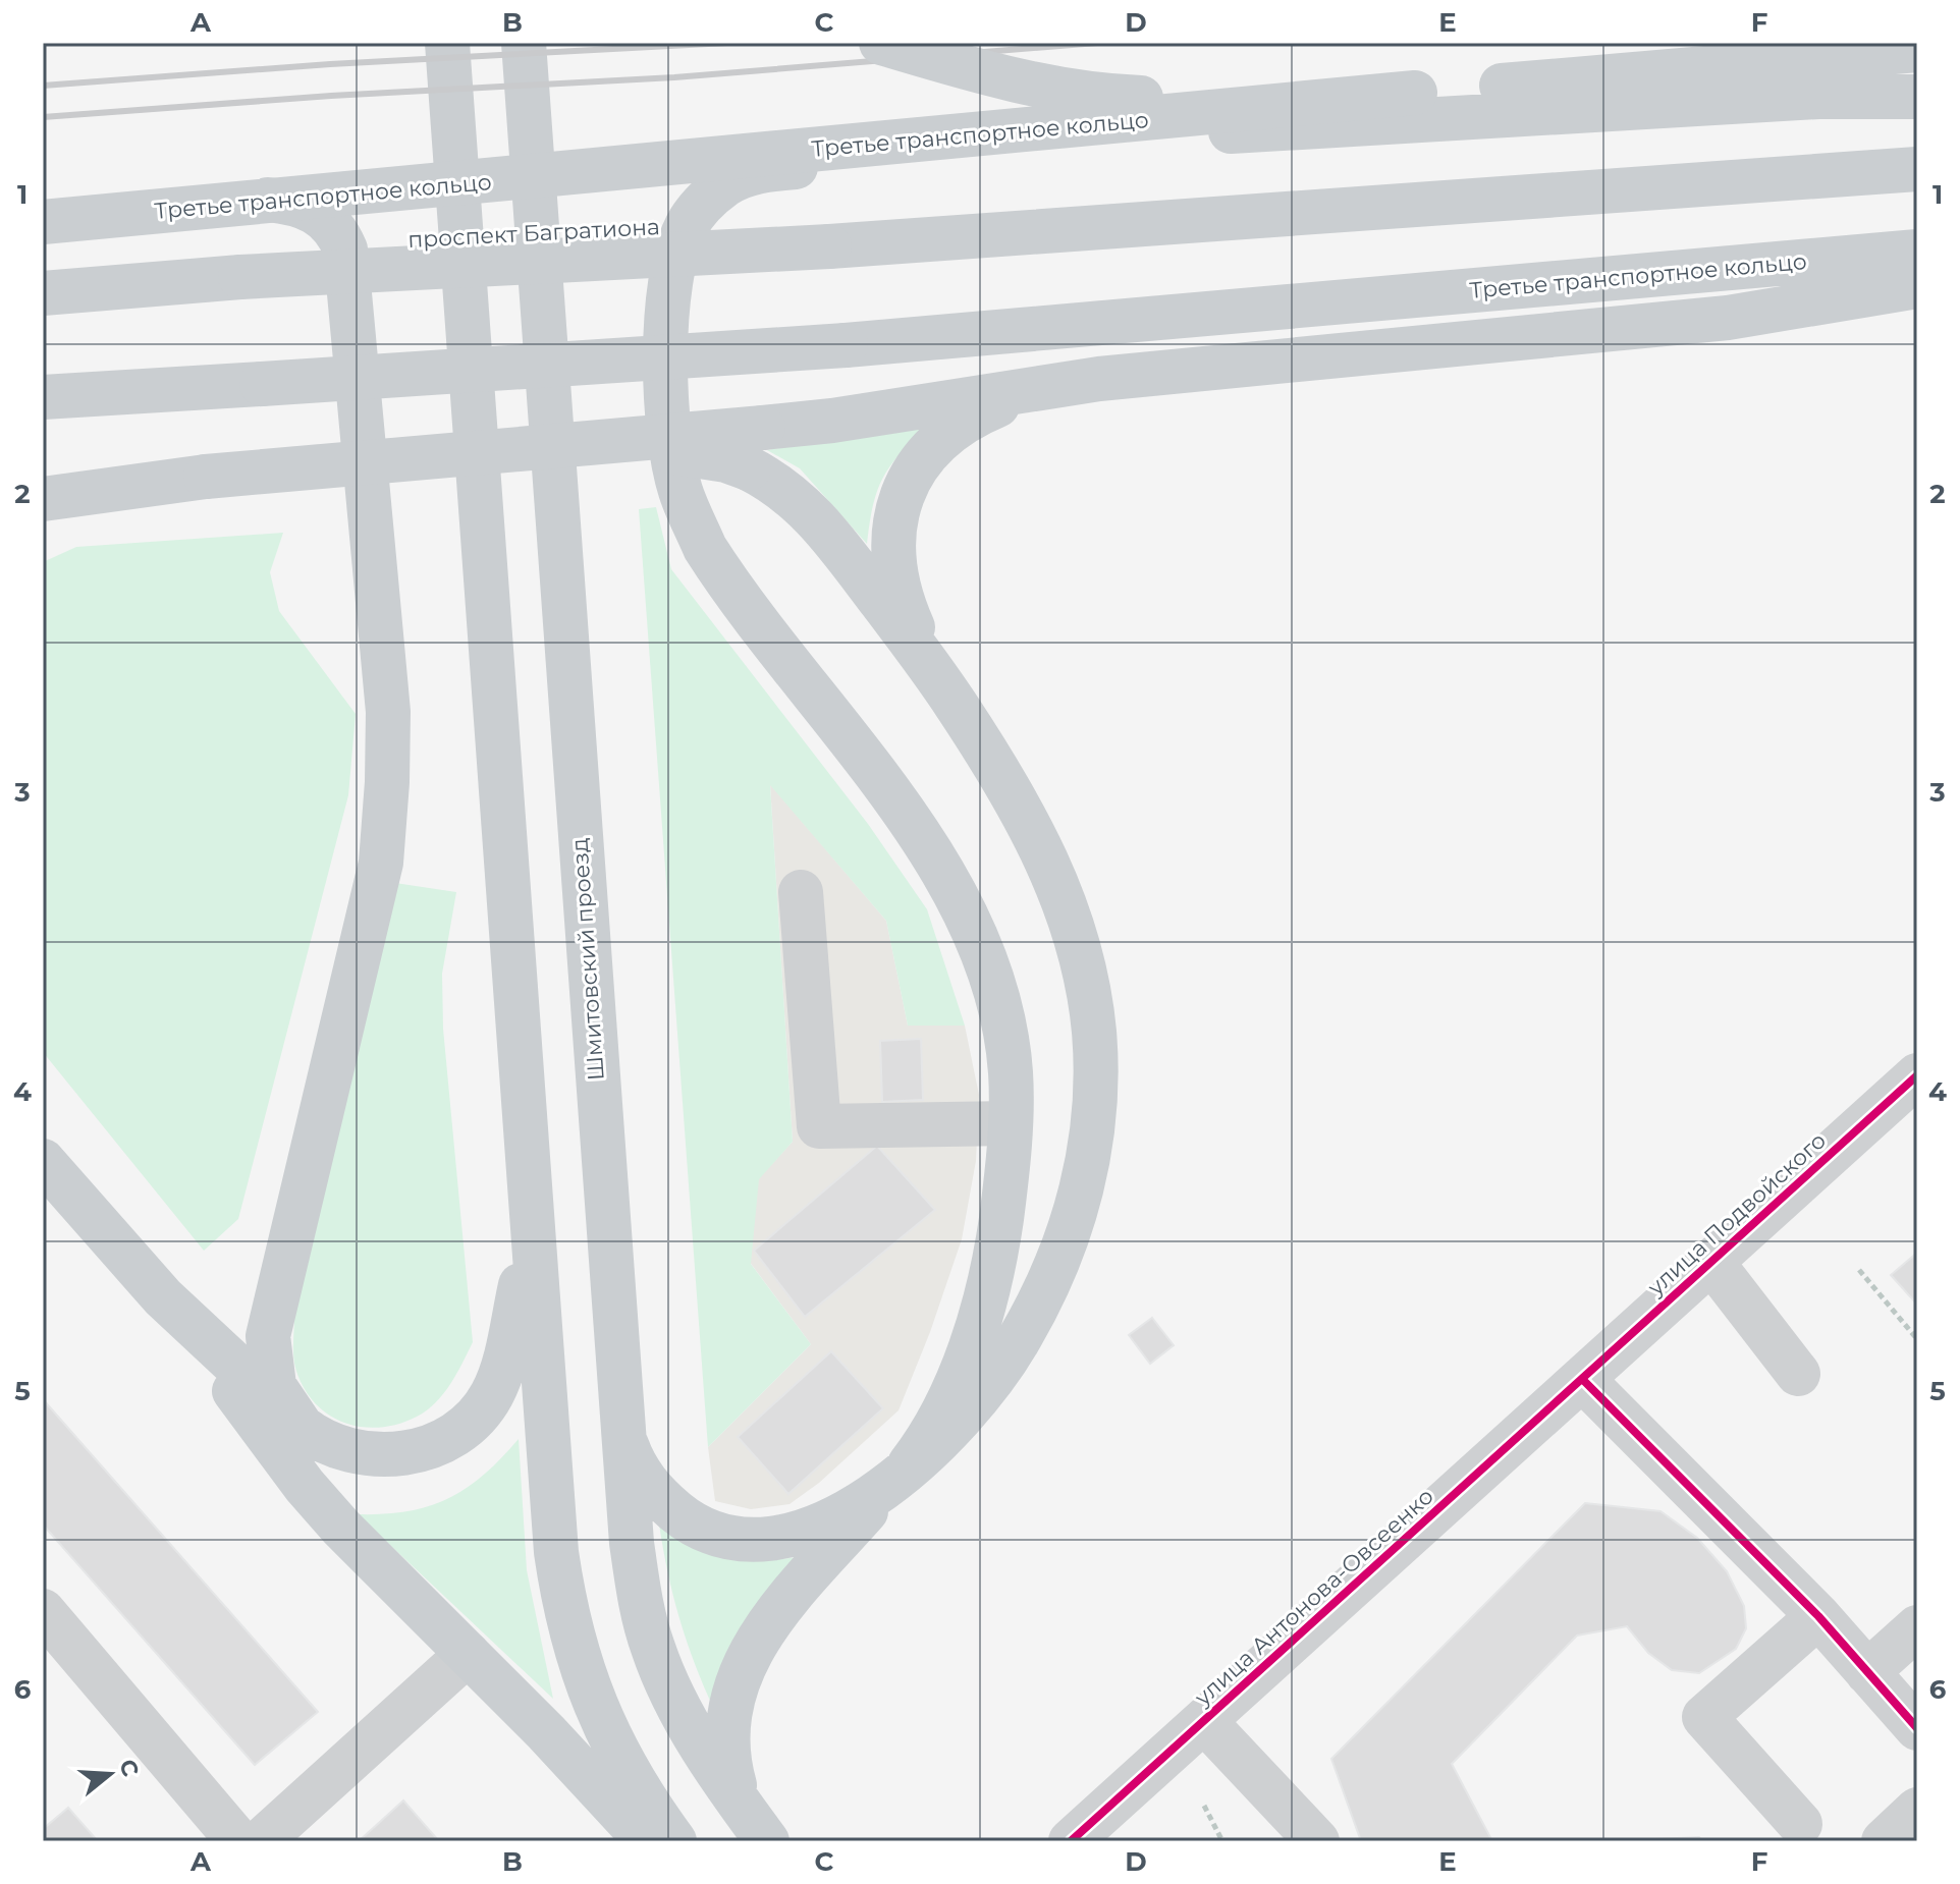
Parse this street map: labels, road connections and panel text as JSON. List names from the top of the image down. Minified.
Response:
{"streets":{"main road":["Третье транспортное кольцо","Шмитовский проезд"],"street":["улица Подвойского","улица Антонова-Овсеенко"]},"crossings":[["улица Подвойского","улица Антонова-Овсеенко"]],"north":"right","grid":{"columns":["A","B","C","D","E","F"],"rows":["1","2","3","4","5","6"]}}
